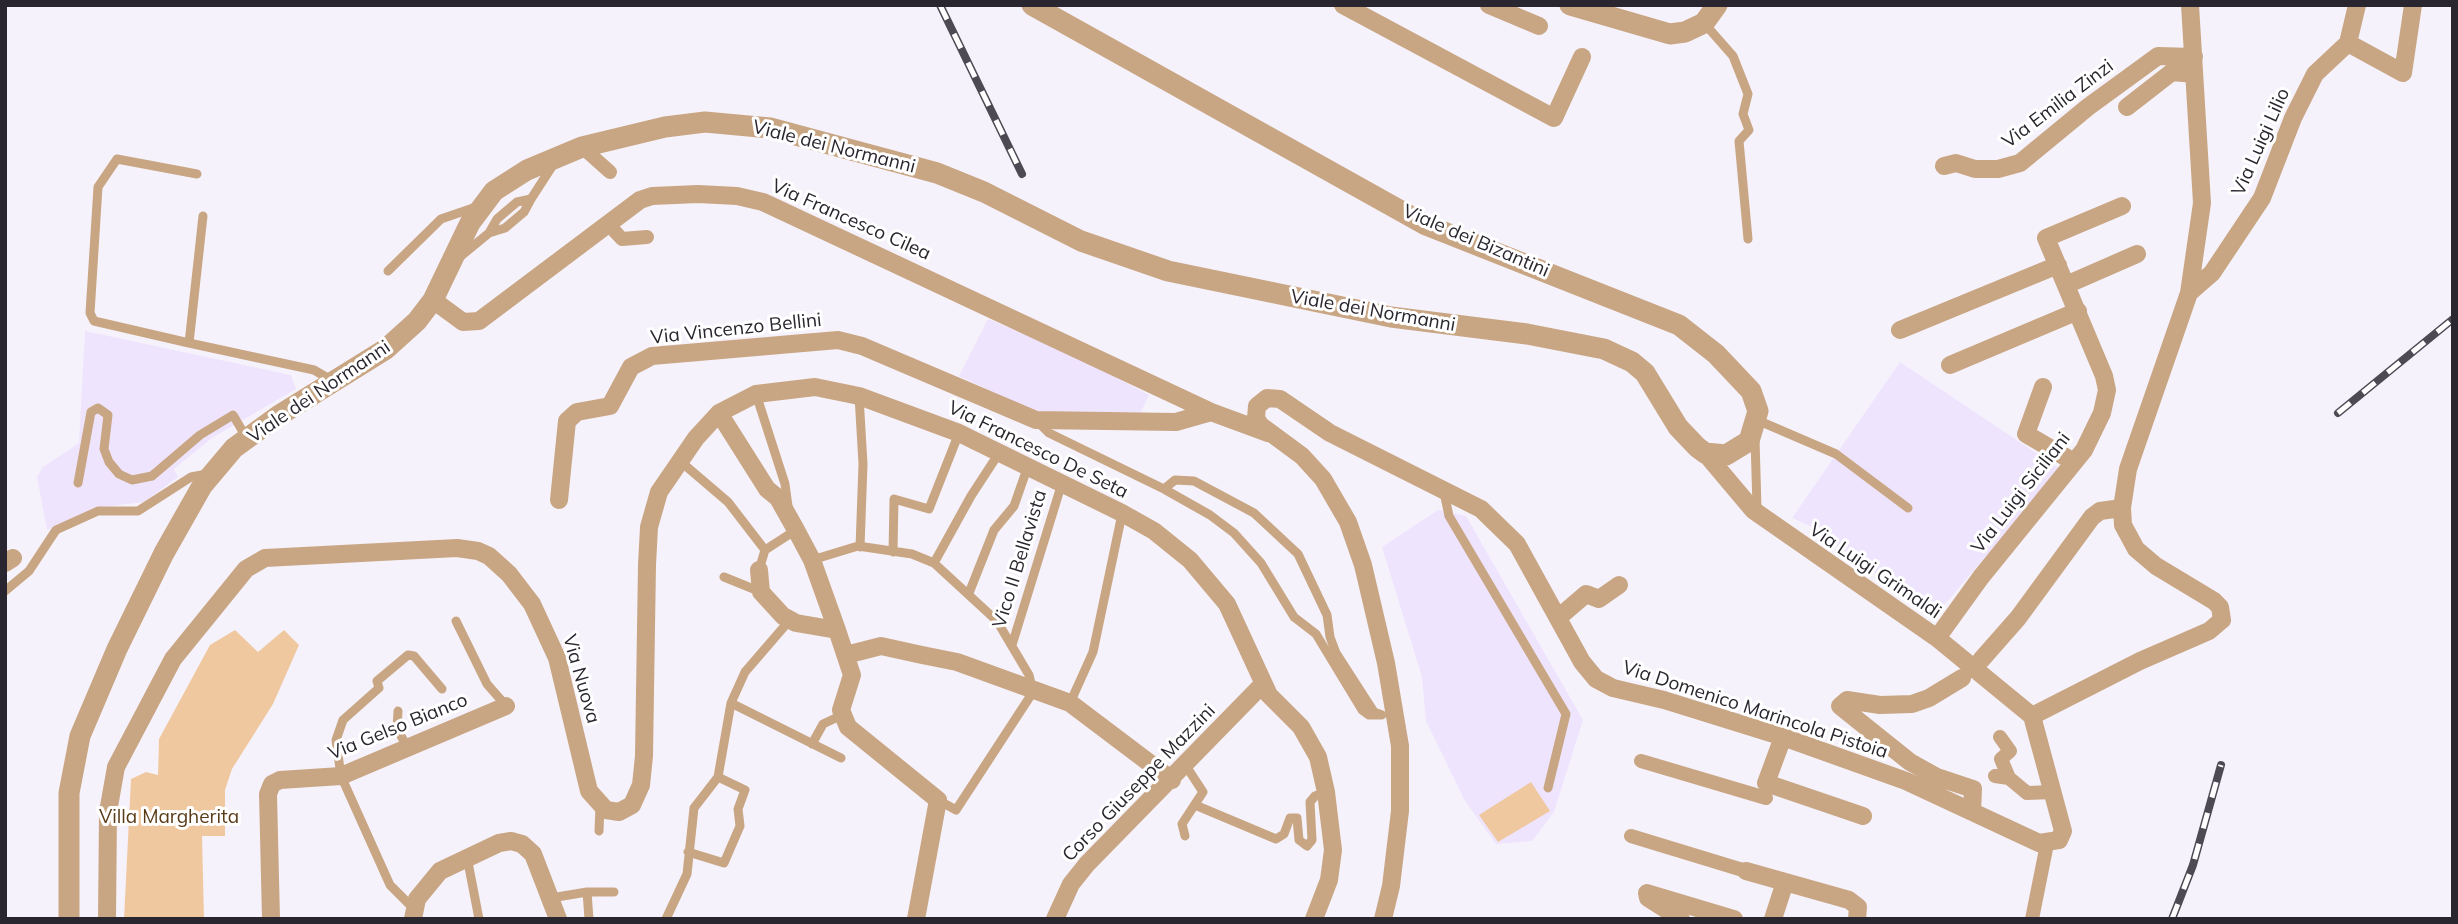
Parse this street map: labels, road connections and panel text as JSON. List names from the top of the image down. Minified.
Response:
{"streets":{"street":["Via Emilia Zinzi","Via Luigi Lilio","Viale dei Normanni","Via Francesco Cilea","Viale dei Bizantini","Via Vincenzo Bellini","Via Francesco De Seta","Via Luigi Siciliani","Via Luigi Grimaldi","Via Nuova","Via Domenico Marincola Pistoia","Via Gelso Bianco","Corso Giuseppe Mazzini"],"lane":["Vico II Bellavista"]},"crossings":[["Viale dei Normanni","Via Francesco Cilea"],["Viale dei Normanni","Via Luigi Grimaldi"],["Via Francesco Cilea","Via Vincenzo Bellini"],["Via Francesco Cilea","Via Domenico Marincola Pistoia"],["Via Francesco De Seta","Vico II Bellavista"],["Via Francesco De Seta","Corso Giuseppe Mazzini"],["Via Luigi Siciliani","Via Luigi Grimaldi"]],"parks":["Villa Margherita"]}
